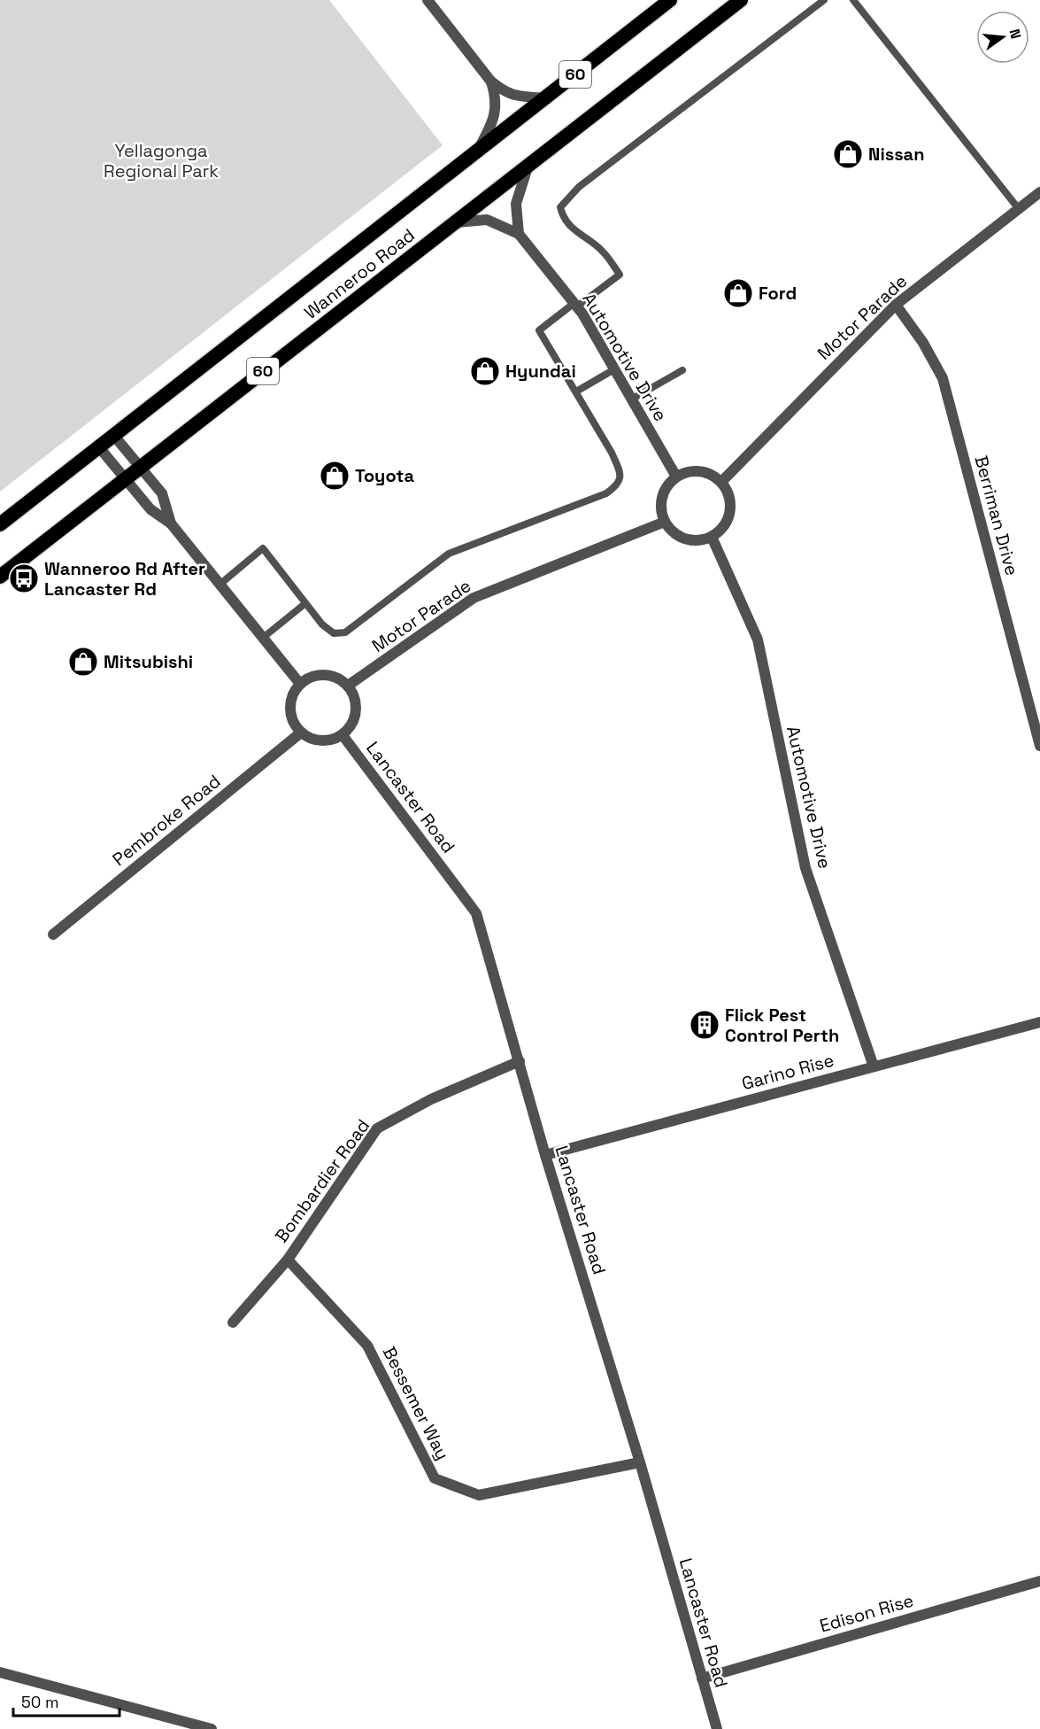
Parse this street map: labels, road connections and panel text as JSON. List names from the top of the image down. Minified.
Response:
{"streets":{"highway":["60","Wanneroo Road"],"street":["Motor Parade","Automotive Drive","Berriman Drive","Lancaster Road","Pembroke Road","Garino Rise","Bombardier Road","Bessemer Way","Edison Rise"]},"crossings":[["Wanneroo Road","Automotive Drive"],["Motor Parade","Automotive Drive"],["Motor Parade","Berriman Drive"],["Motor Parade","Lancaster Road"],["Motor Parade","Pembroke Road"],["Automotive Drive","Garino Rise"],["Lancaster Road","Pembroke Road"],["Lancaster Road","Garino Rise"],["Lancaster Road","Bombardier Road"],["Lancaster Road","Bessemer Way"],["Lancaster Road","Edison Rise"],["Bombardier Road","Bessemer Way"]],"parks":["Yellagonga Regional Park"],"places":{"shop":["Nissan","Ford","Hyundai","Toyota","Mitsubishi"],"bus stop":["Wanneroo Rd After Lancaster Rd"],"building":["Flick Pest Control Perth"]},"scale_bar":"50 m","north":"right"}
